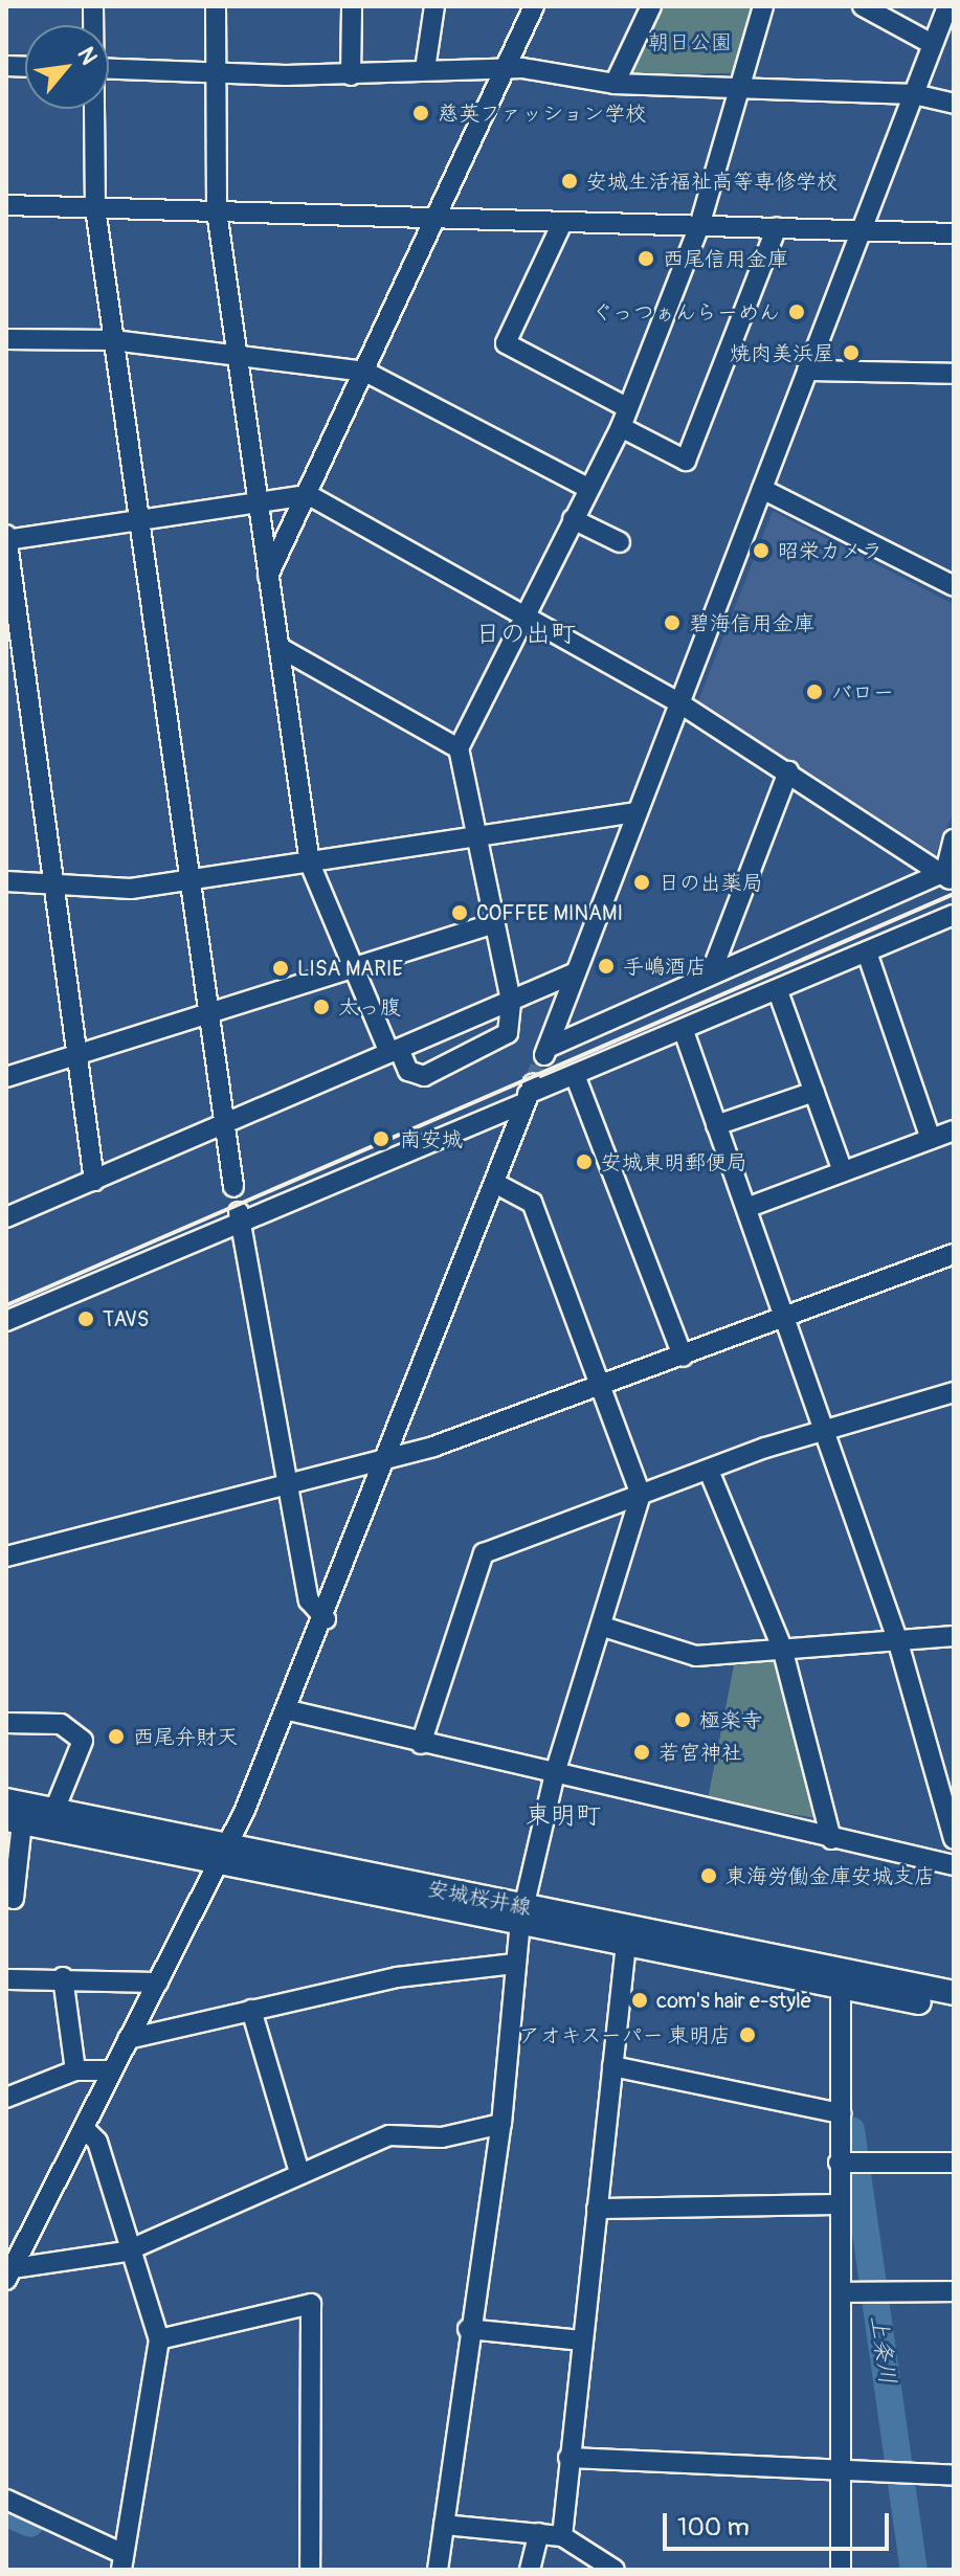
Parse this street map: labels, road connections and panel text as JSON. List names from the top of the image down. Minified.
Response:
{"streets":{"main road":["安城桜井線"]},"districts":["日の出町","東明町"],"water":["上条川"],"parks":["朝日公園"],"places":["慈英ファッション学校","安城生活福祉高等専修学校","西尾信用金庫","ぐっつぁんらーめん","焼肉美浜屋","昭栄カメラ","碧海信用金庫","バロー","日の出薬局","COFFEE MINAMI","手嶋酒店","LISA MARIE","太っ腹","南安城","安城東明郵便局","TAVS","極楽寺","西尾弁財天","若宮神社","東海労働金庫安城支店","com's hair e-style","アオキスーパー 東明店"],"scale_bar":"100 m","north":"top right"}
